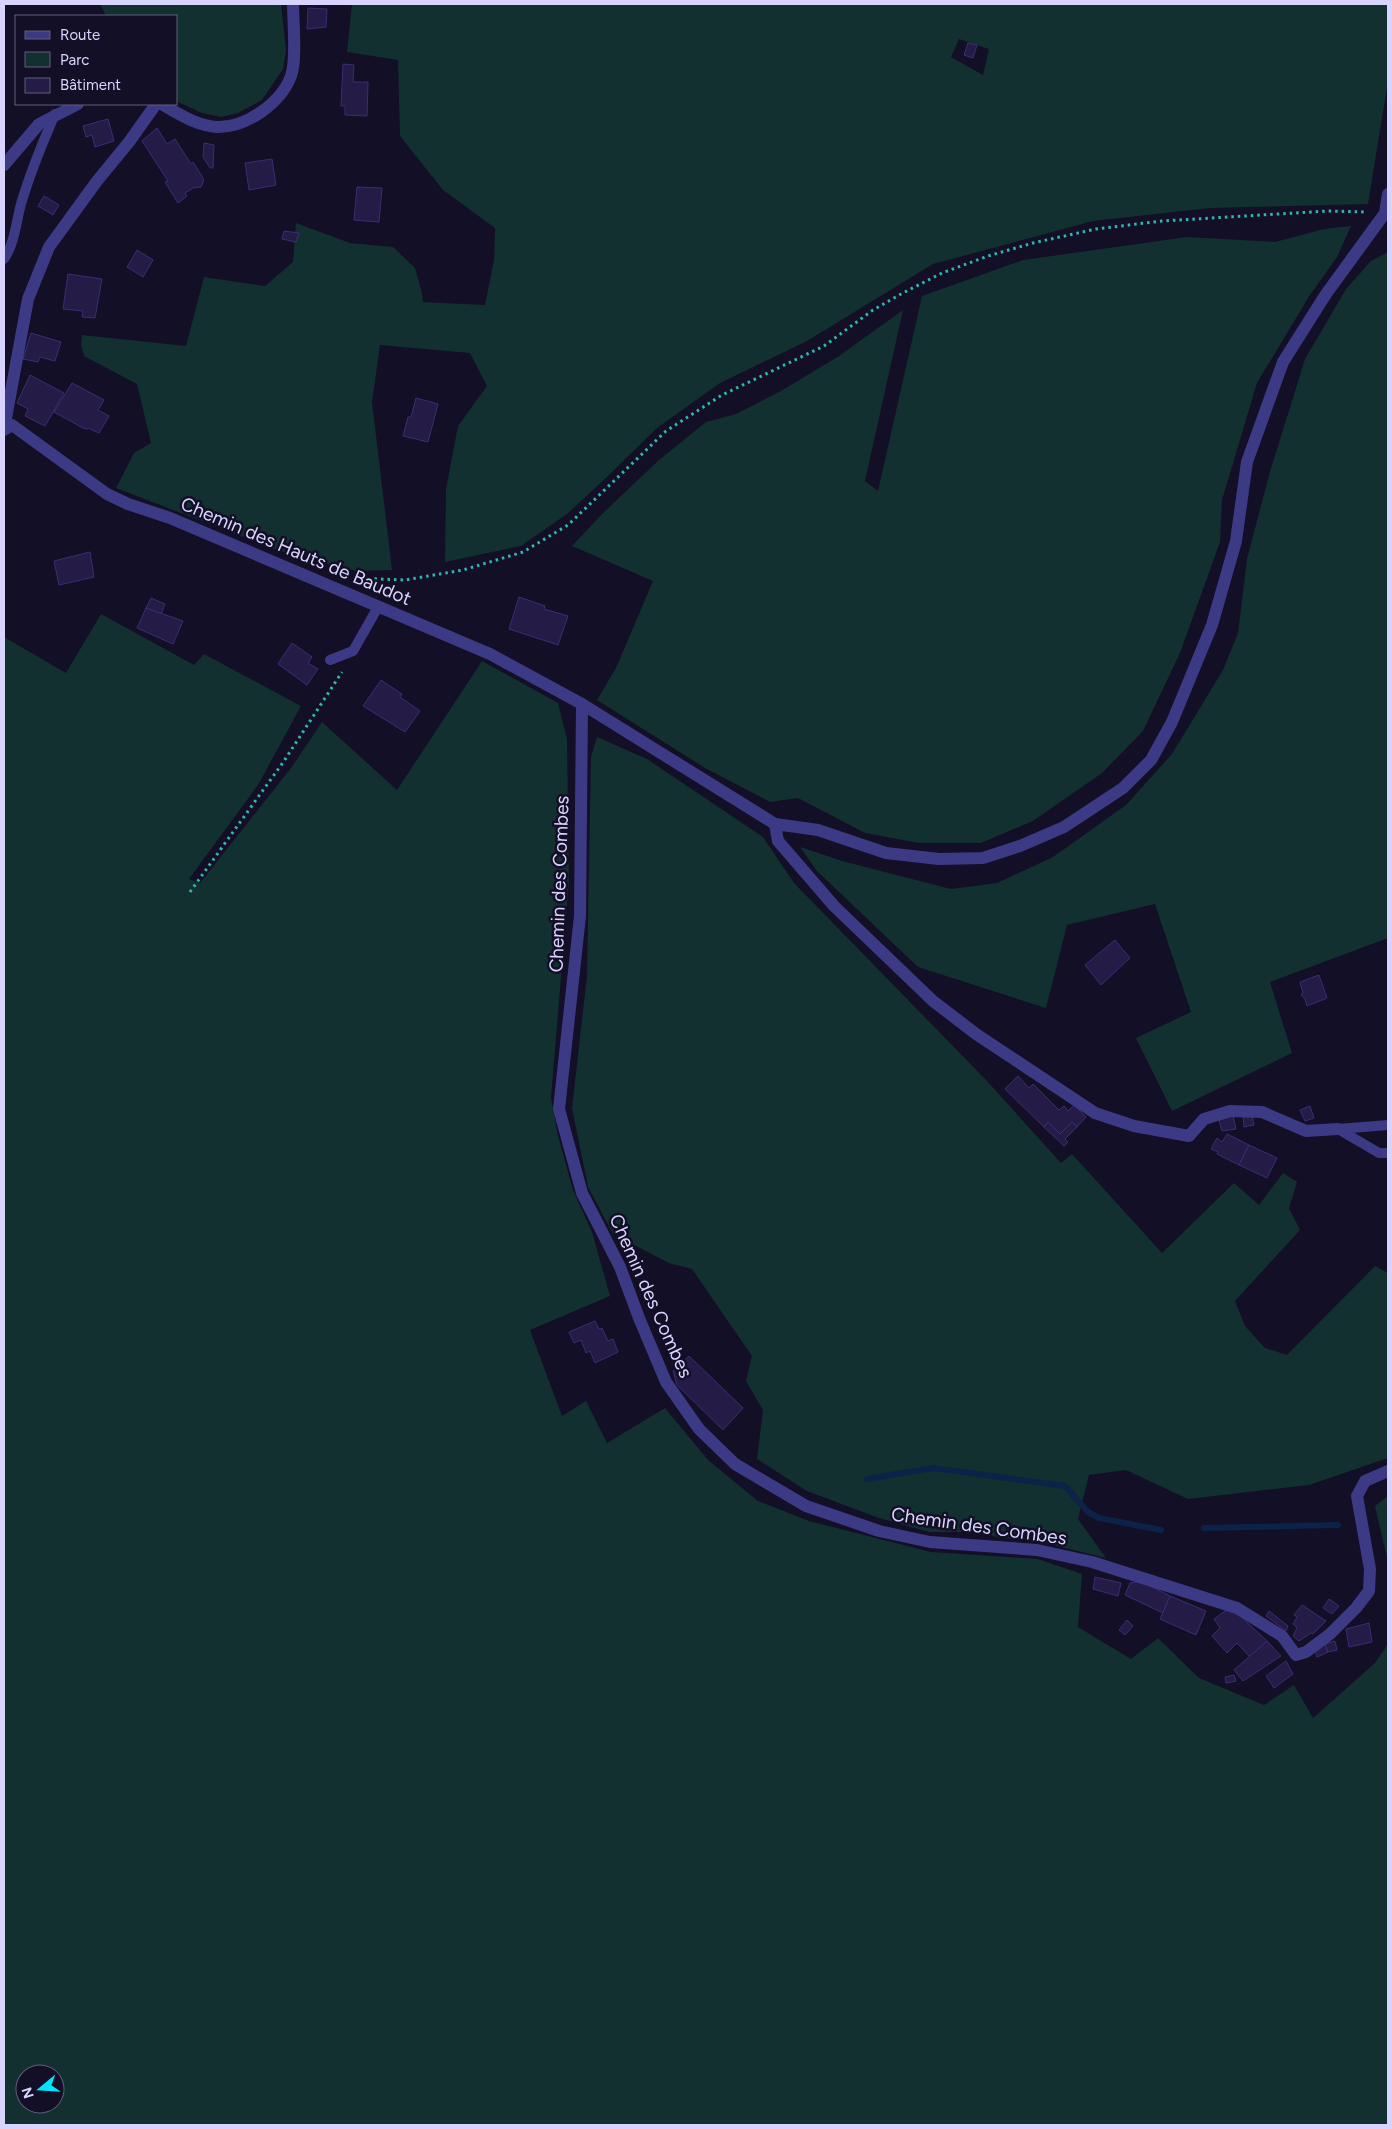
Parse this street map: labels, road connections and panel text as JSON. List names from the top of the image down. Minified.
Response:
{"streets":{"street":["Chemin des Hauts de Baudot","Chemin des Combes"]},"crossings":[["Chemin des Hauts de Baudot","Chemin des Combes"]],"legend":["Route","Parc","Bâtiment"],"north":"left"}
